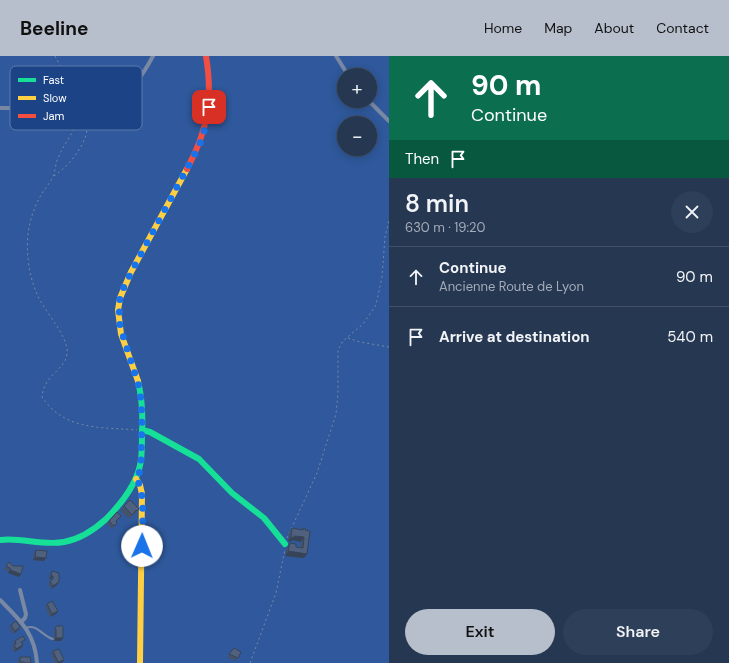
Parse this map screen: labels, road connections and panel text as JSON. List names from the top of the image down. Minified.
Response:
{"legend":["Fast","Slow","Jam"],"page":{"header":"Beeline","nav":["Home","Map","About","Contact"],"turn":["90 m","Continue"],"map_buttons":["+","−"],"then":"Then","heading":["8 min","630 m · 19:20"],"list":[{"name":"Continue","note":"Ancienne Route de Lyon","value":"90 m"},{"name":"Arrive at destination","value":"540 m"}],"buttons":["Exit","Share"]}}
